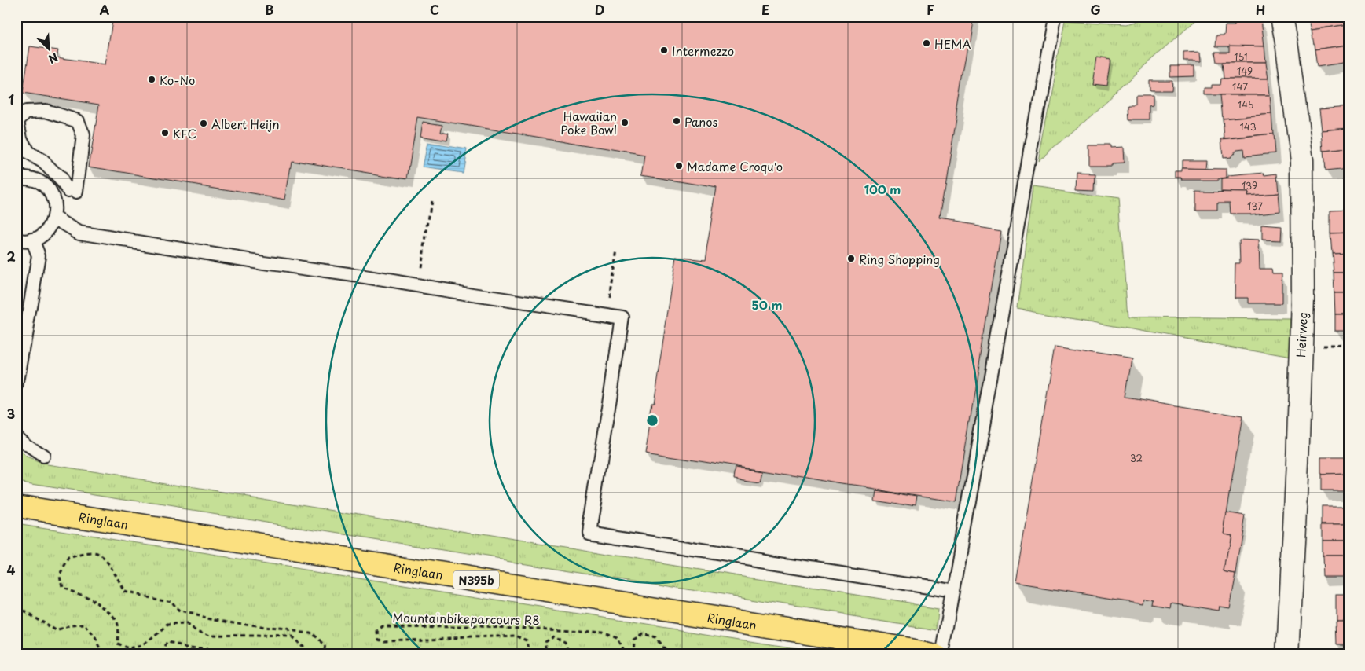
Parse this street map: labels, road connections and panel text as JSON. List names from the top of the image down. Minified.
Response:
{"streets":{"main road":["Ringlaan","N395b"],"street":["Heirweg"],"path":["Mountainbikeparcours R8"]},"places":["HEMA","Intermezzo","Ko-No","Panos","Hawaiian Poke Bowl","Albert Heijn","KFC","Madame Croqu'o","Ring Shopping"],"house_numbers":["151","149","147","145","143","139","137","32"],"north":"bottom right","grid":{"columns":["A","B","C","D","E","F","G","H"],"rows":["1","2","3","4"]},"rings":["100 m","50 m"]}
